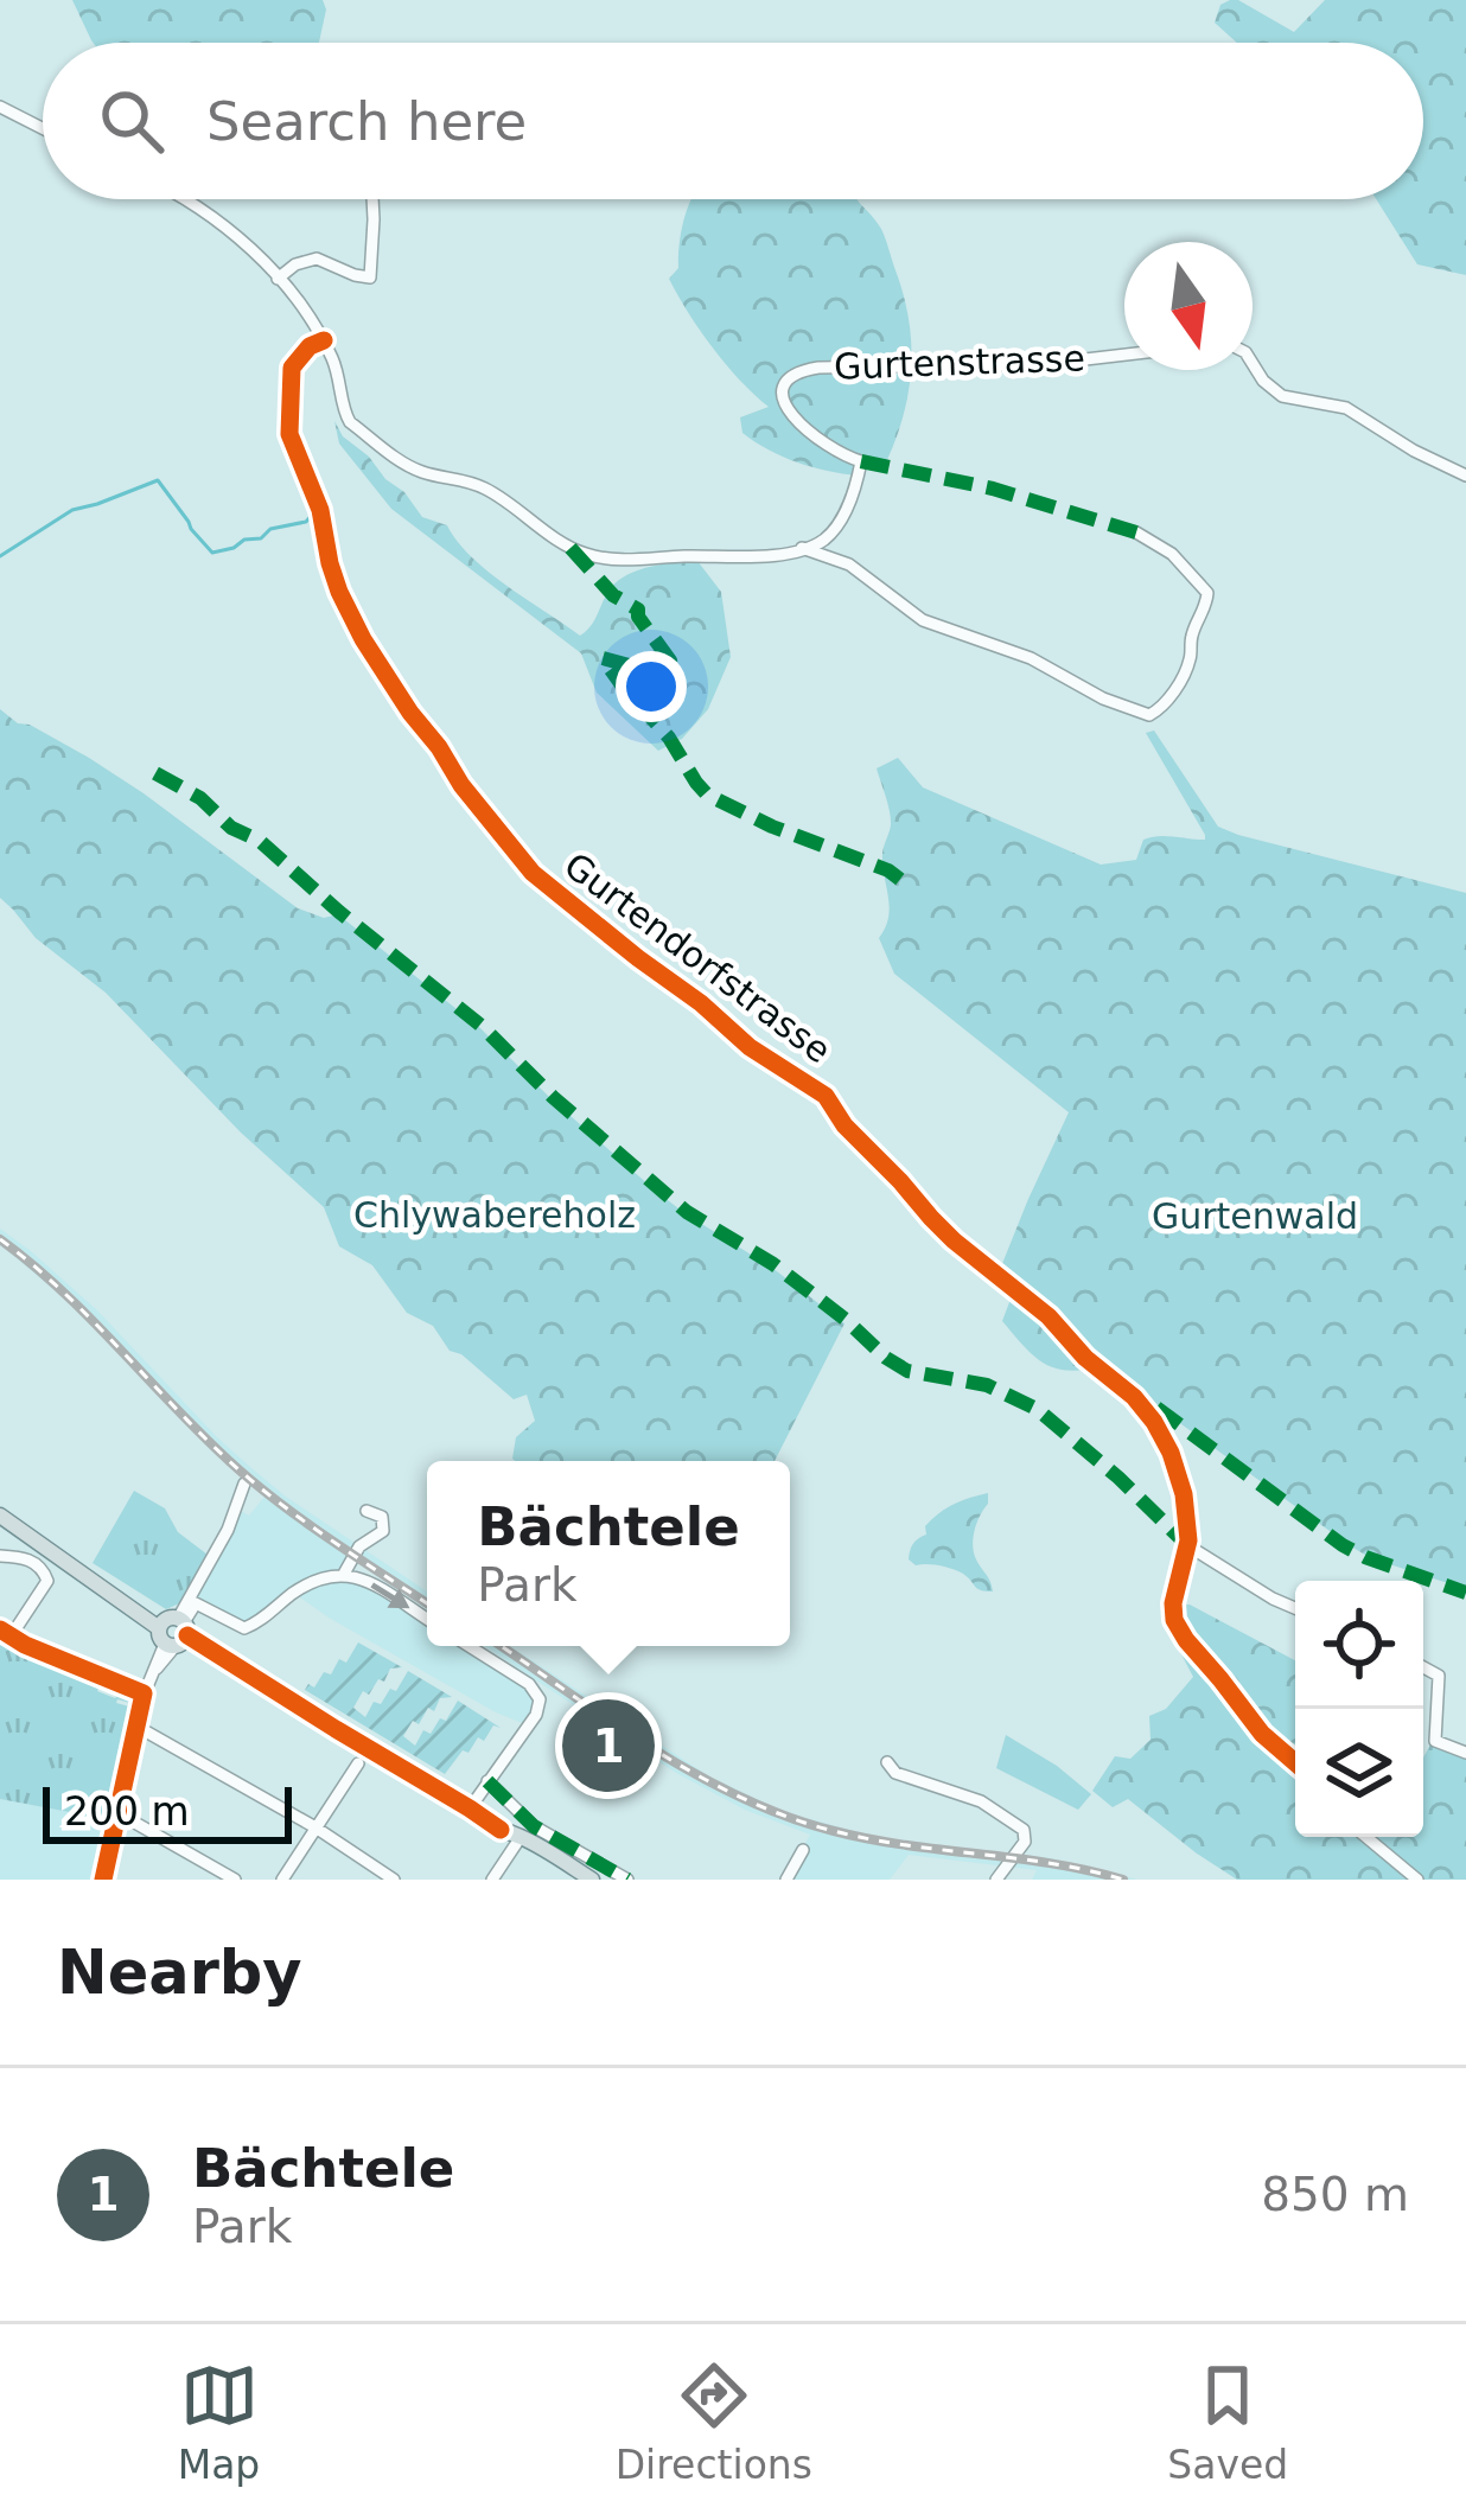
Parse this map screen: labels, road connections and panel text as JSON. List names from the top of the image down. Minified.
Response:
{"streets":{"street":["Gurtenstrasse","Gurtendorfstrasse"]},"parks":["Chlywabereholz","Gurtenwald"],"scale_bar":"200 m","north":"bottom","page":{"search":"Search here","popup":["Bächtele","Park"],"pins":"1","scale":"200 m","heading":"Nearby","list":[{"mark":"1","name":"Bächtele","note":"Park","value":"850 m"}],"nav":["Map","Directions","Saved"]}}
